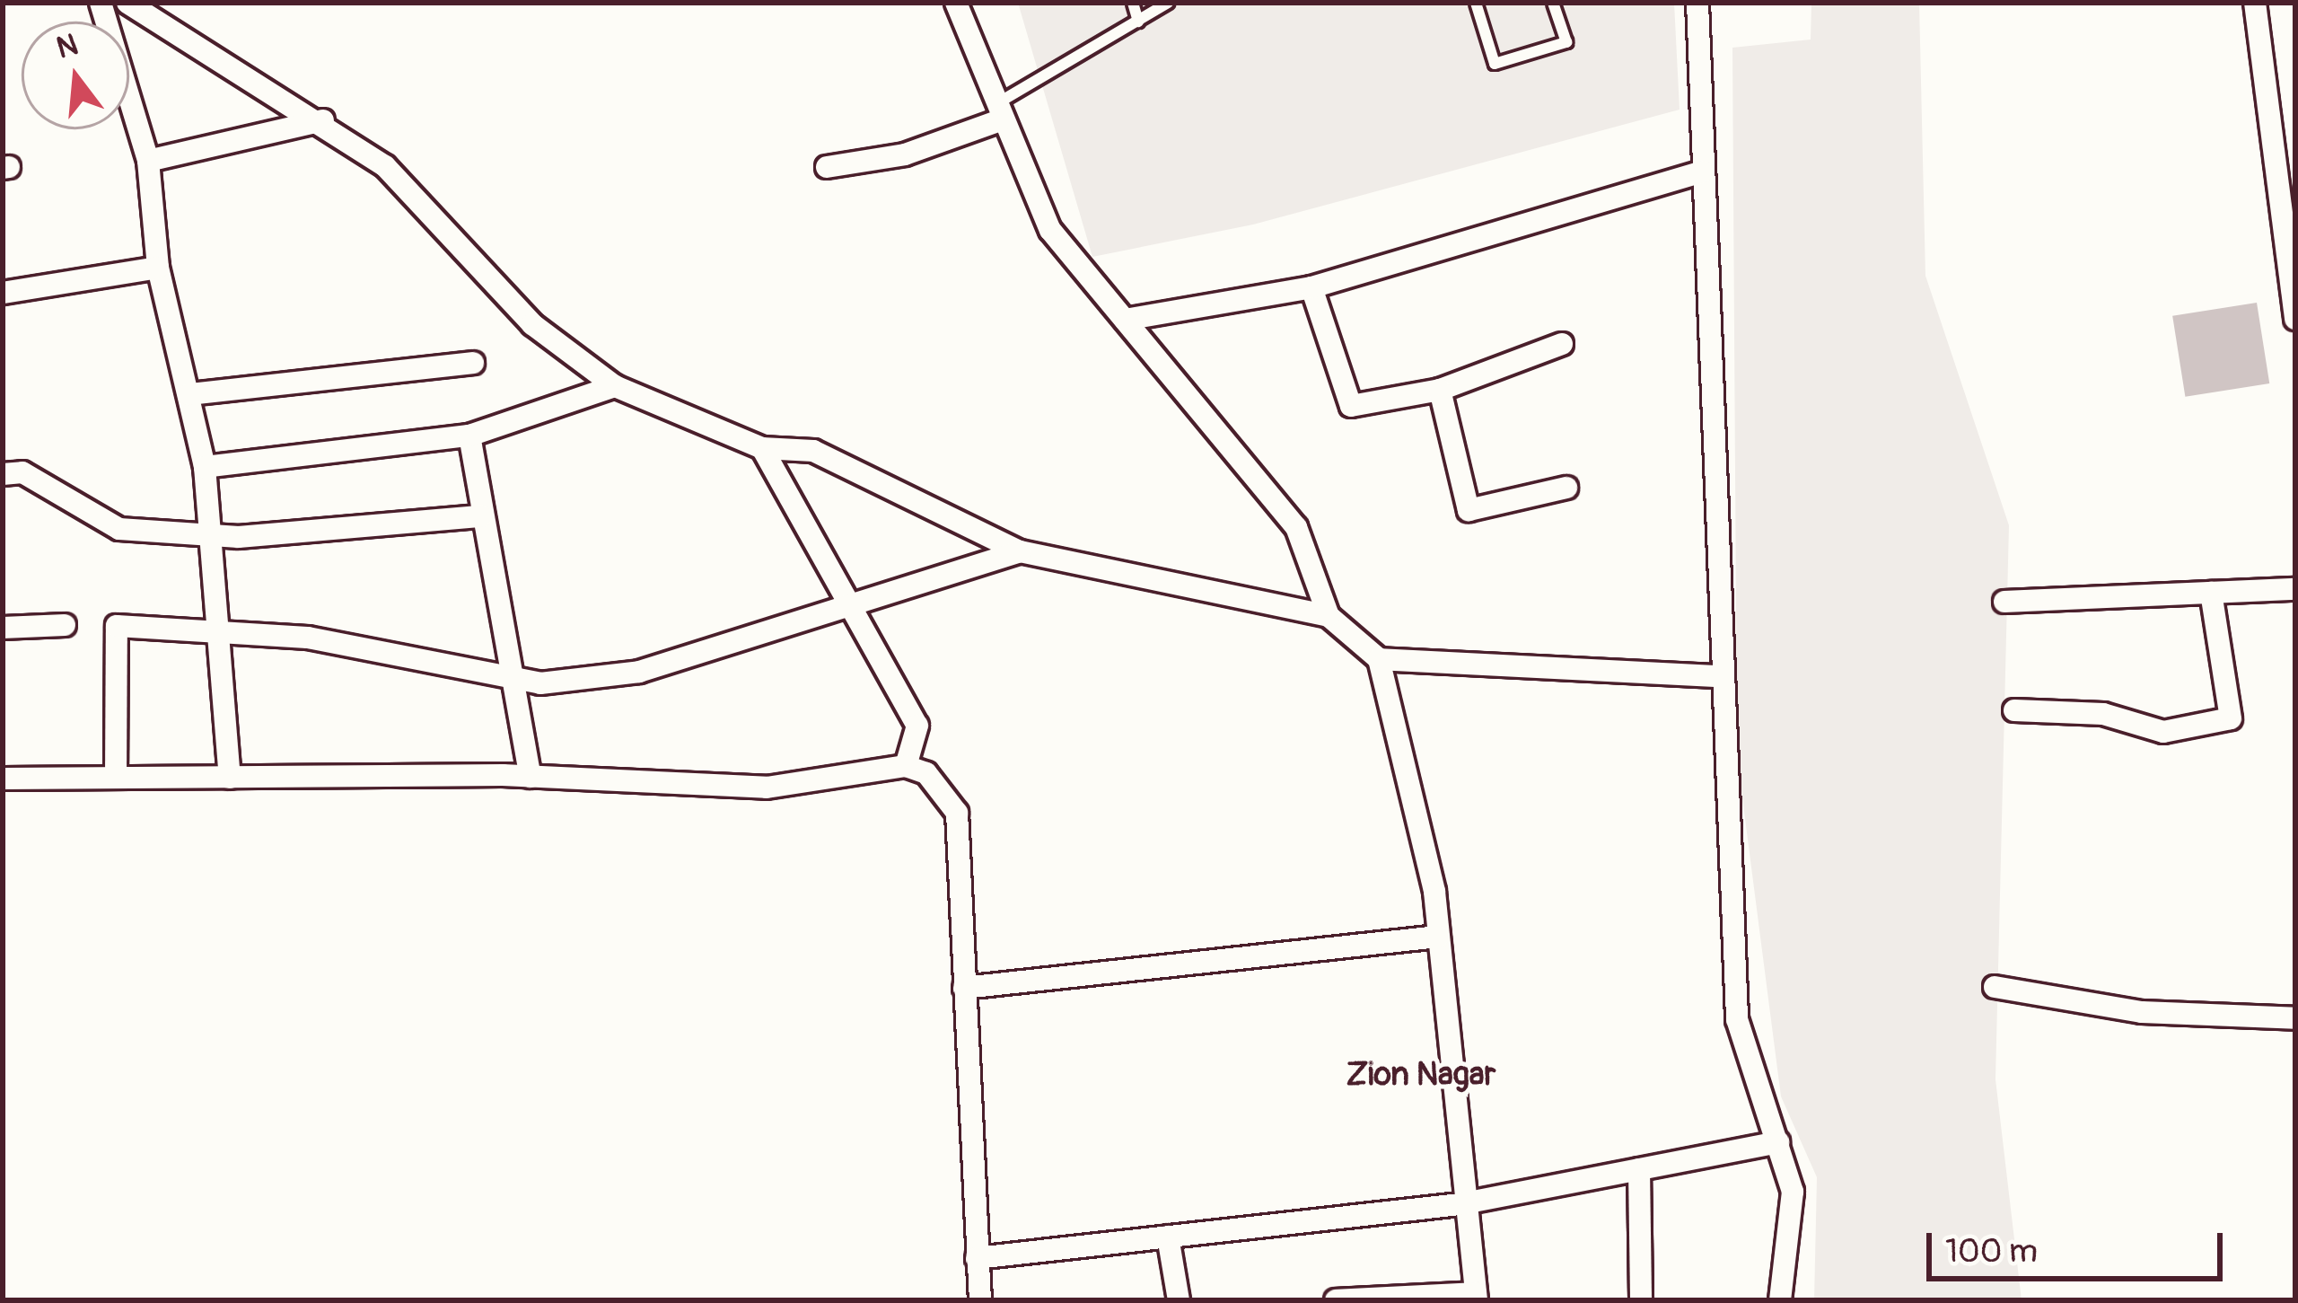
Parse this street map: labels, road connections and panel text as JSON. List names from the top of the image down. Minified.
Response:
{"districts":["Zion Nagar"],"scale_bar":"100 m","north":"top"}
